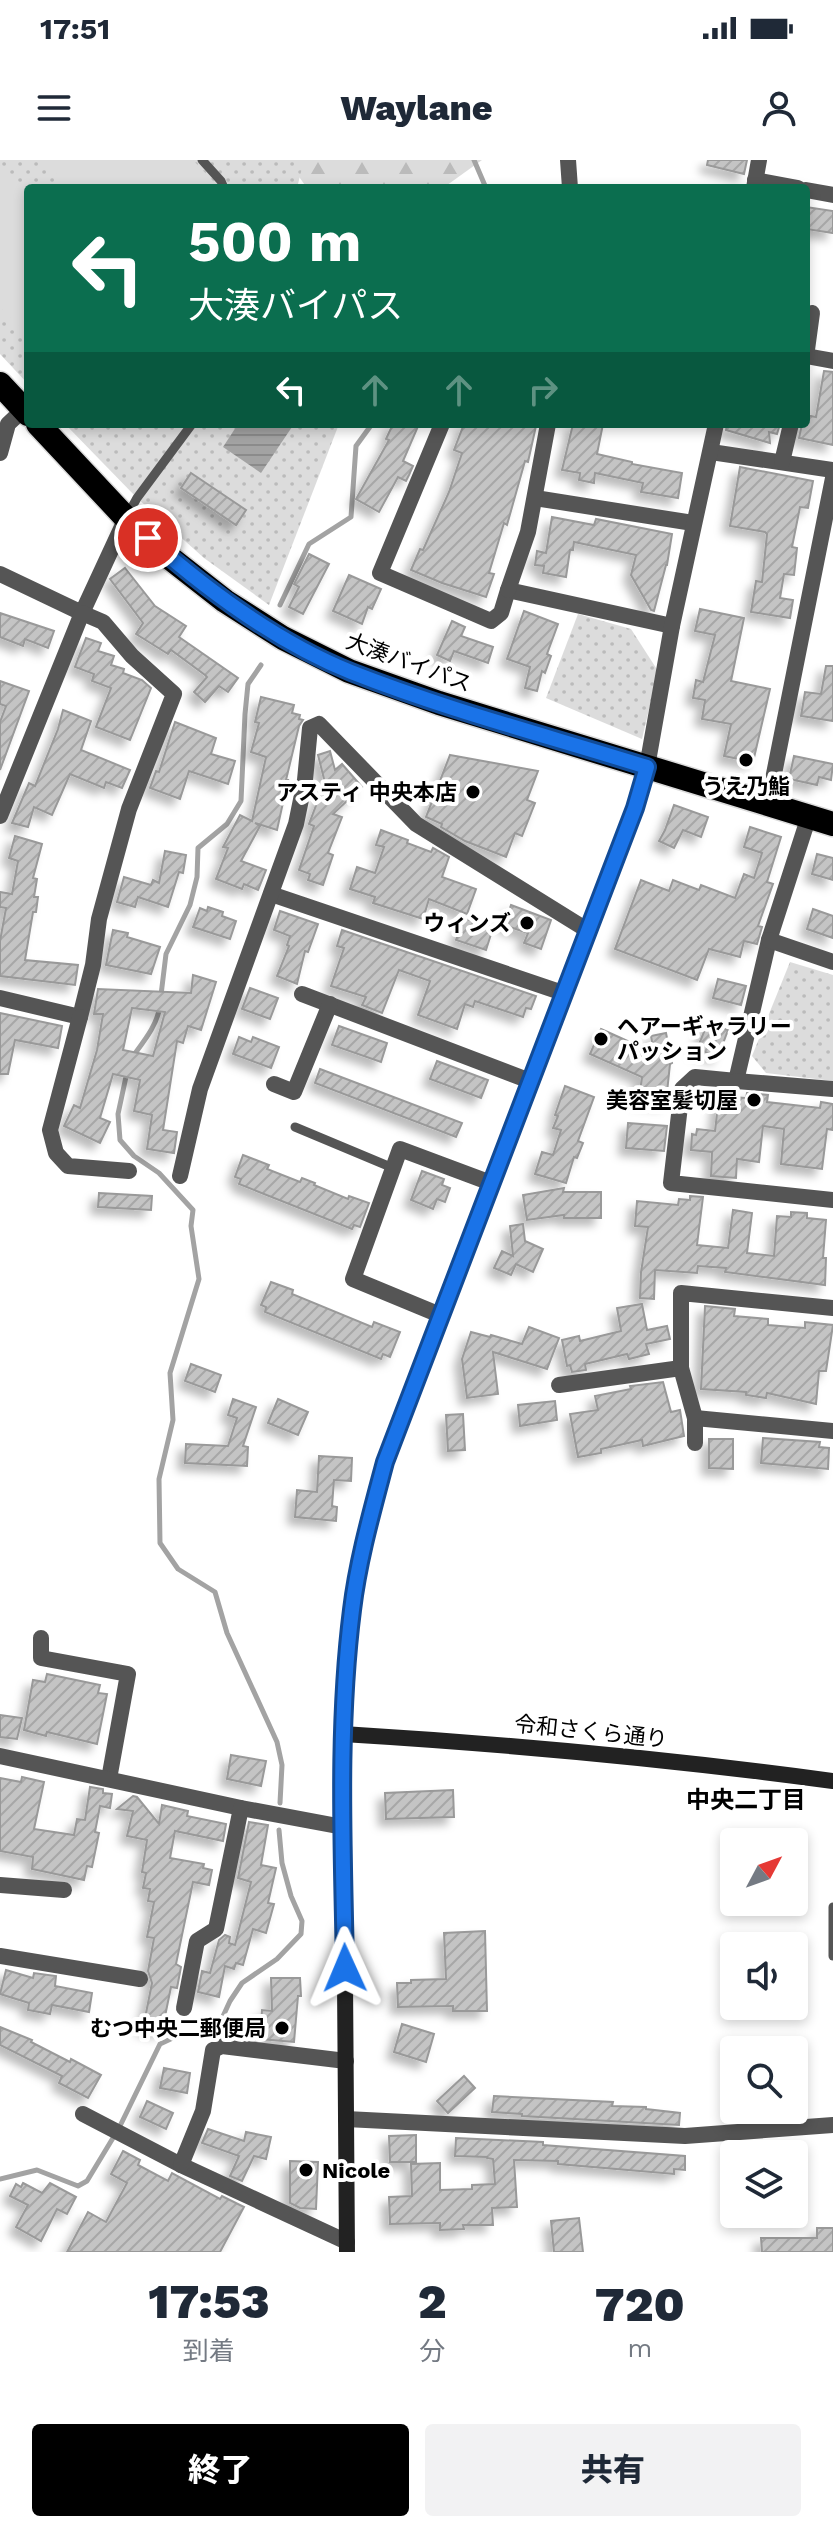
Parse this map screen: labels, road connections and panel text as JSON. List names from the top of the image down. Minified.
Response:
{"streets":{"highway":["大湊バイパス"],"main road":["令和さくら通り"]},"districts":["中央二丁目"],"places":["うえ乃鮨","アスティ 中央本店","ウィンズ","ヘアーギャラリー パッション","美容室髪切屋","むつ中央二郵便局","Nicole"],"north":"top right","page":{"status":"17:51","header":"Waylane","turn":["500 m","大湊バイパス"],"eta":["17:53","到着","2","分","720","m"],"buttons":["終了","共有"]}}
